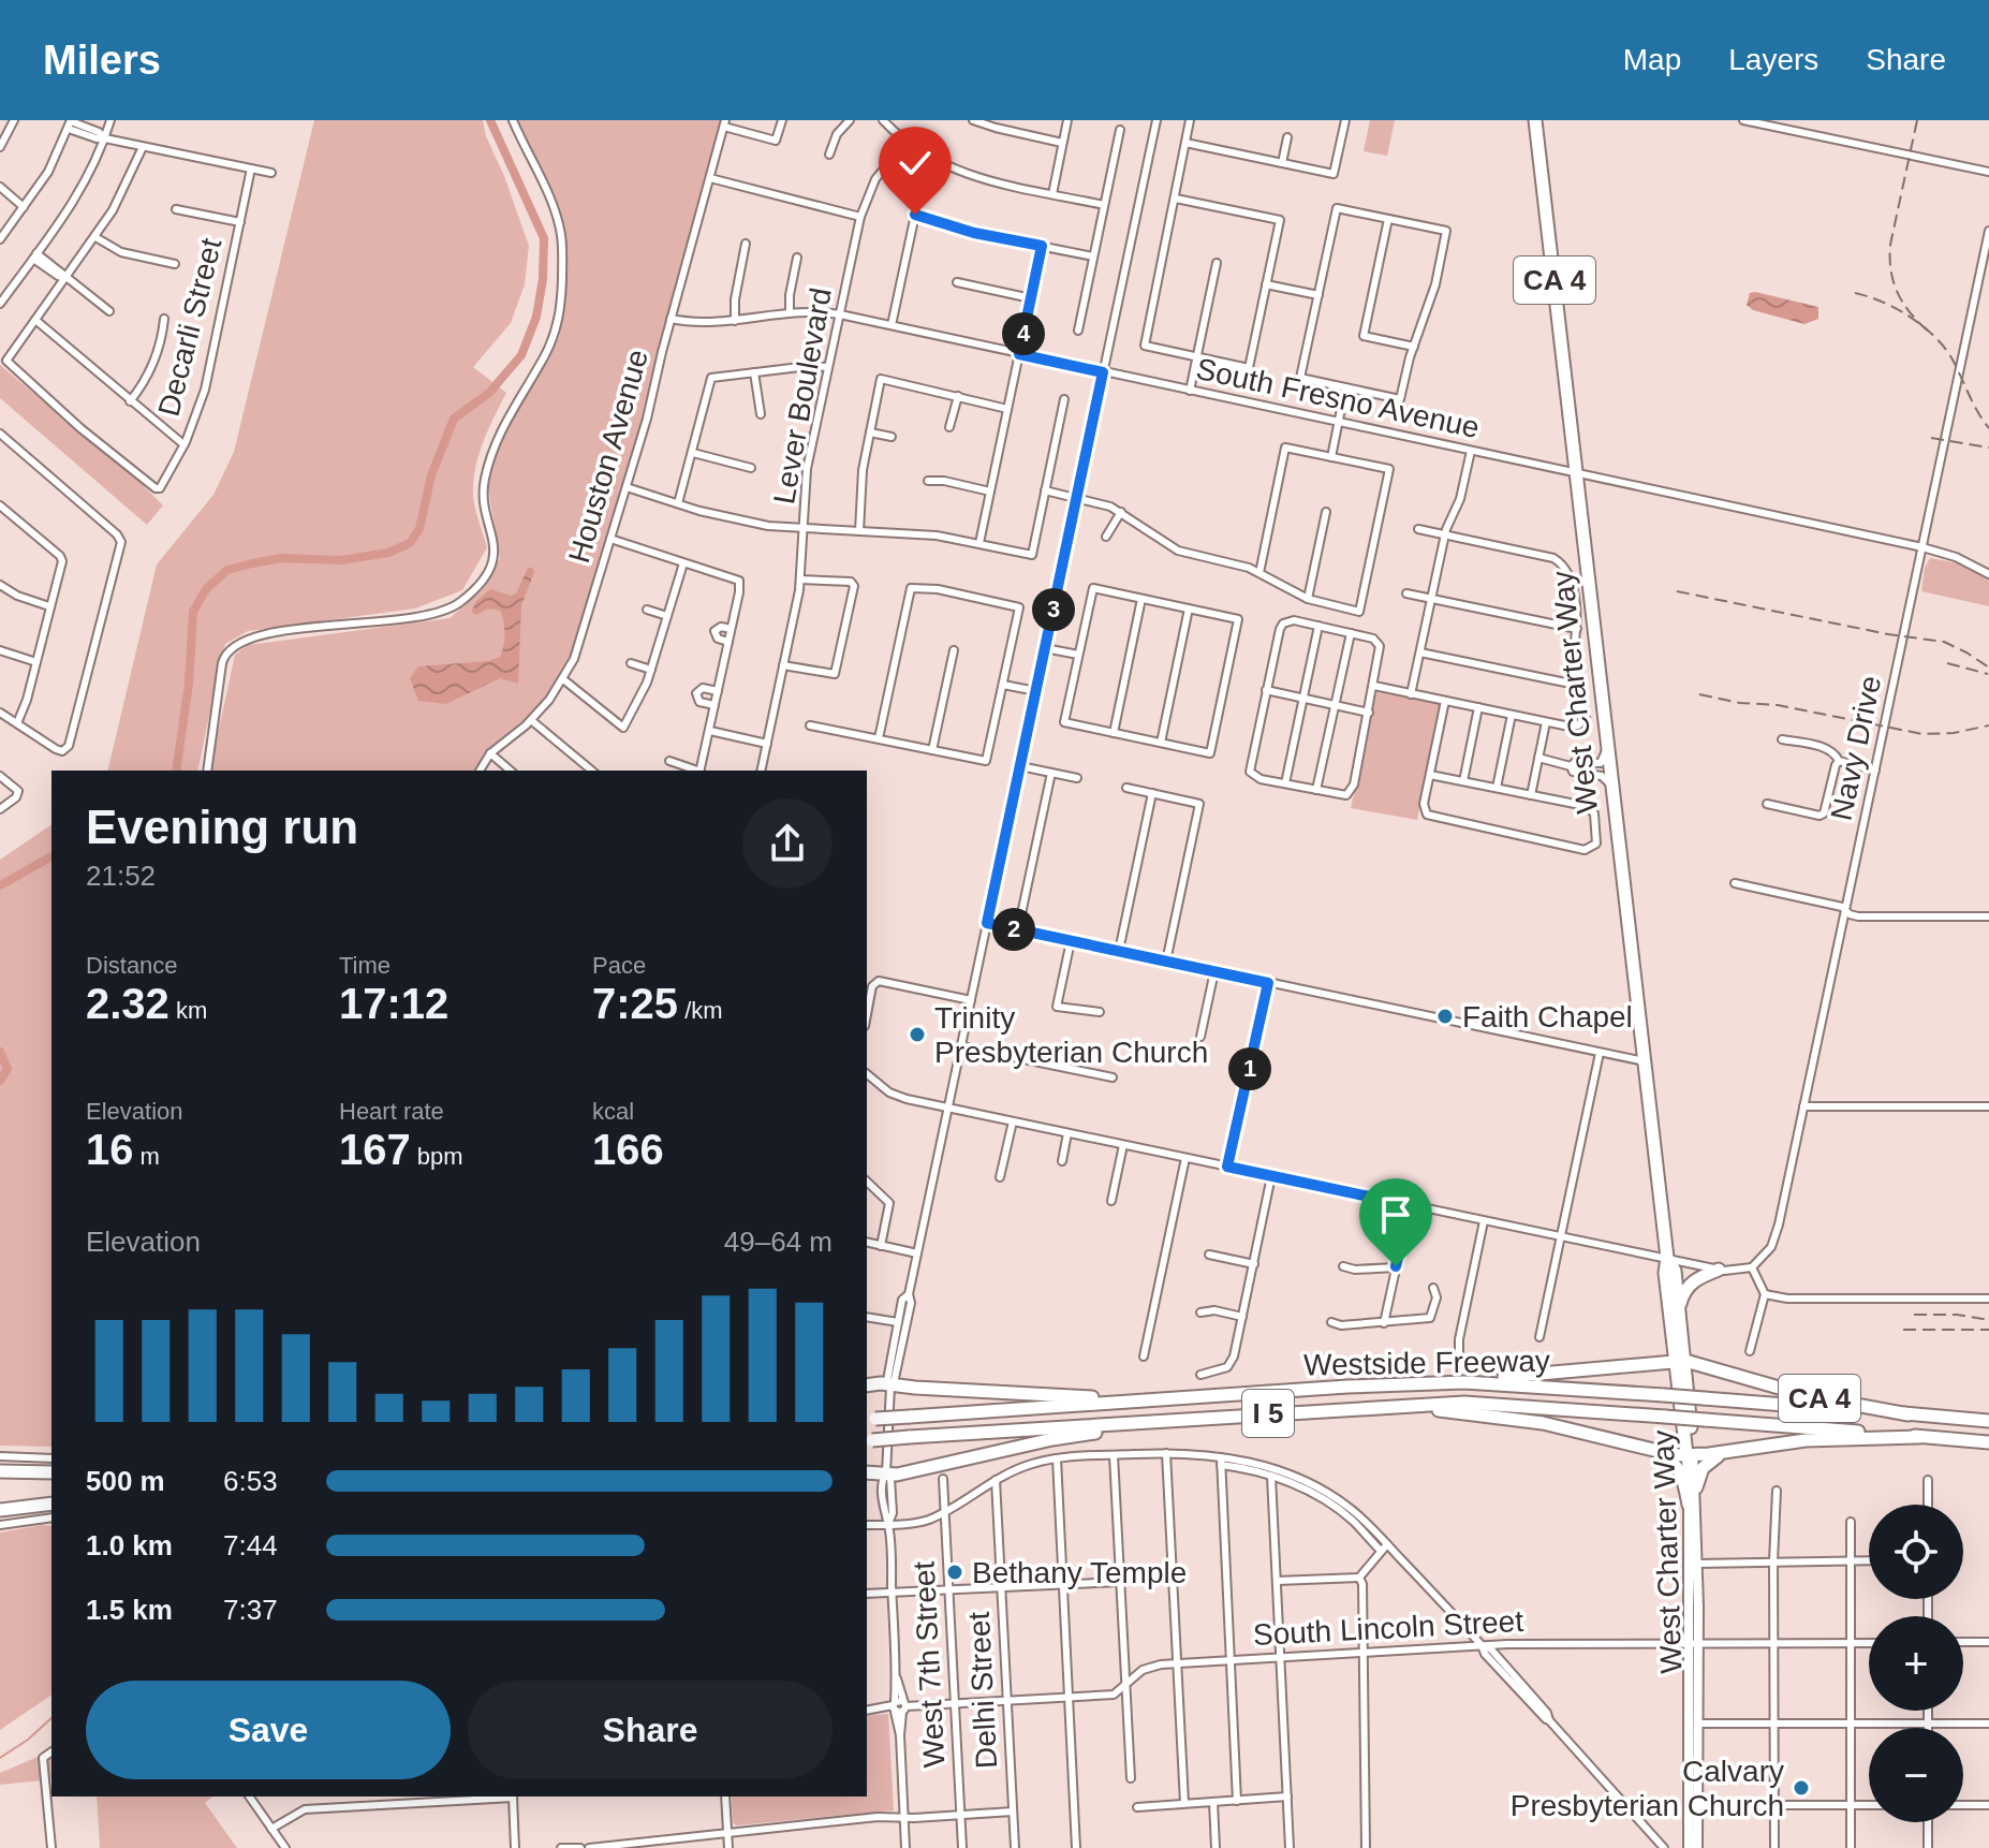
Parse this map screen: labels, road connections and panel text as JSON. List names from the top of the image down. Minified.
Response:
{"streets":{"highway":["CA 4","West Charter Way","Westside Freeway","I 5"],"street":["Decarli Street","Lever Boulevard","South Fresno Avenue","Houston Avenue","Navy Drive","South Lincoln Street","West 7th Street","Delhi Street"]},"crossings":[["CA 4","Westside Freeway"],["Lever Boulevard","South Fresno Avenue"],["South Fresno Avenue","Houston Avenue"],["South Fresno Avenue","West Charter Way"],["South Fresno Avenue","Navy Drive"],["West Charter Way","South Lincoln Street"],["South Lincoln Street","West 7th Street"],["South Lincoln Street","Delhi Street"]],"places":["Faith Chapel","Trinity Presbyterian Church","Bethany Temple","Calvary Presbyterian Church"],"page":{"header":"Milers","nav":["Map","Layers","Share"],"pins":["4","3","2","1"],"heading":["Evening run","21:52"],"stats":[["Distance","2.32 km"],["Time","17:12"],["Pace","7:25 /km"],["Elevation","16 m"],["Heart rate","167 bpm"],["kcal","166"]],"chart":["Elevation","49–64 m"],"list":[{"name":"500 m","note":"6:53"},{"name":"1.0 km","note":"7:44"},{"name":"1.5 km","note":"7:37"}],"map_buttons":["+","−"],"buttons":["Save","Share"]}}
